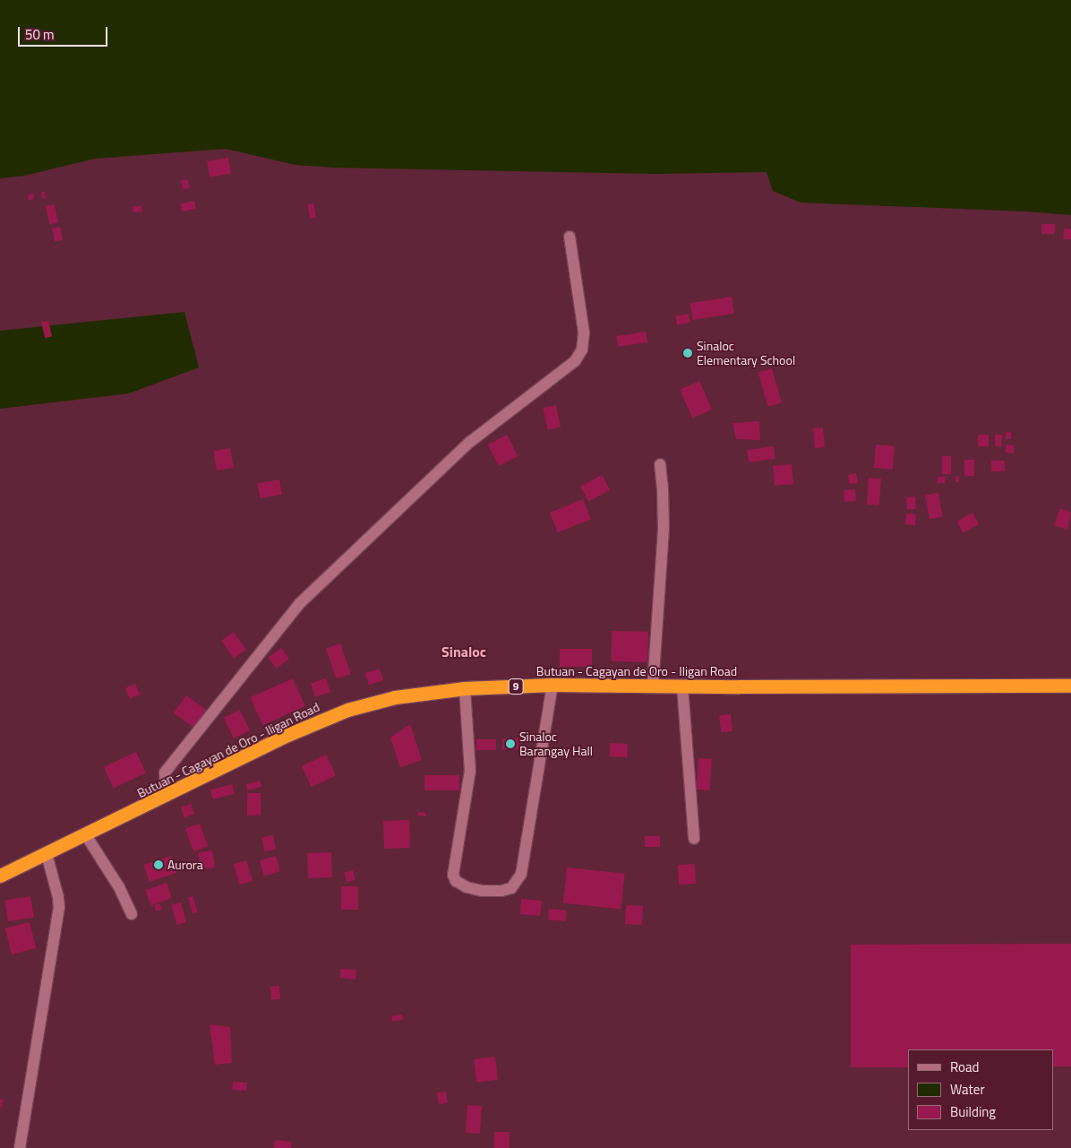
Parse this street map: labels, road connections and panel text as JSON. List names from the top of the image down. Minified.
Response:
{"streets":{"highway":["Butuan - Cagayan de Oro - Iligan Road","9"]},"districts":["Sinaloc"],"places":["Sinaloc Elementary School","Sinaloc Barangay Hall","Aurora"],"legend":["Road","Water","Building"],"scale_bar":"50 m"}
